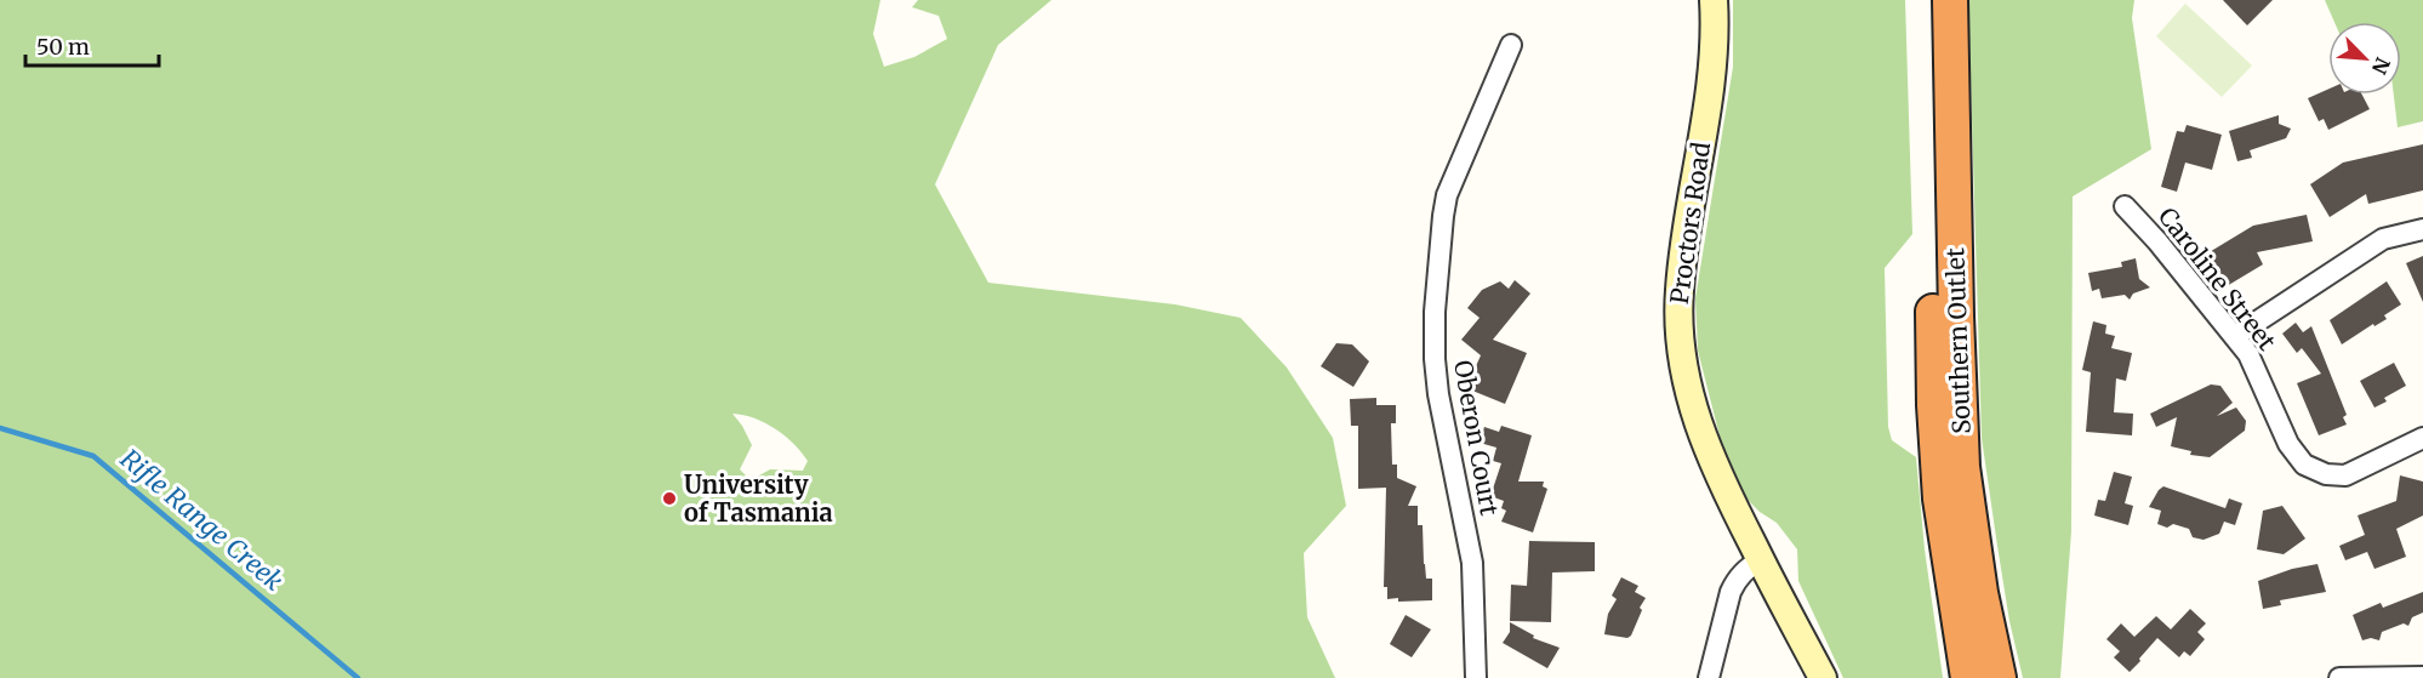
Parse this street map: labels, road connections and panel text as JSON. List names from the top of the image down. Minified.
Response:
{"streets":{"highway":["Southern Outlet"],"street":["Proctors Road","Caroline Street","Oberon Court"]},"water":["Rifle Range Creek"],"places":["University of Tasmania"],"scale_bar":"50 m","north":"bottom right"}
